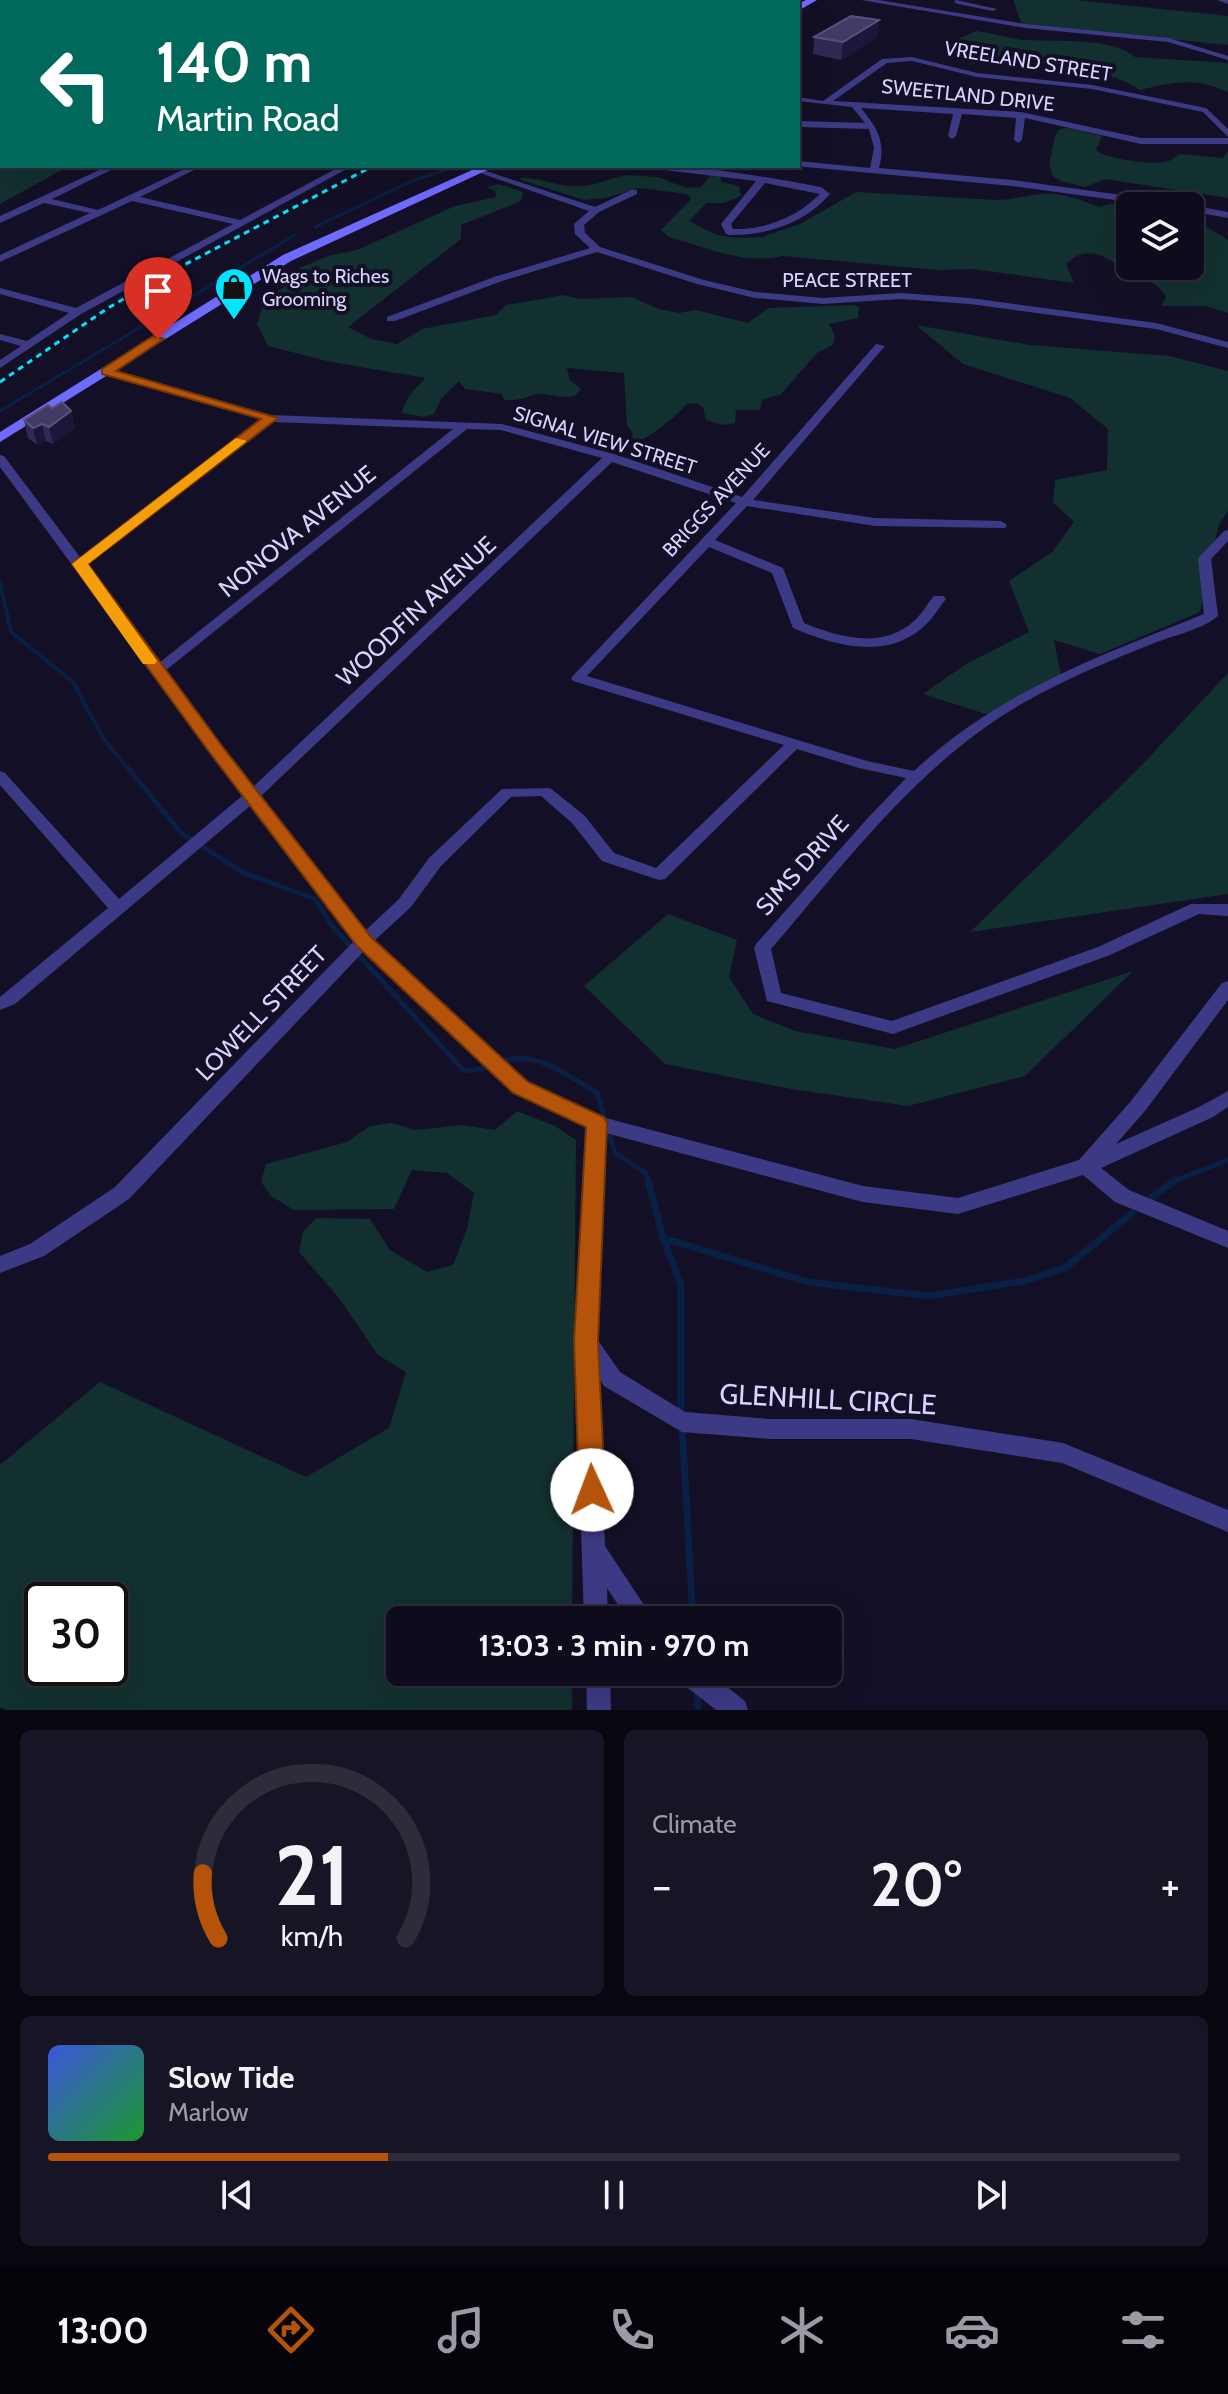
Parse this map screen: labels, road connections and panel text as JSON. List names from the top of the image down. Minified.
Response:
{"streets":{"street":["VREELAND STREET","SWEETLAND DRIVE","PEACE STREET","SIGNAL VIEW STREET","BRIGGS AVENUE","NONOVA AVENUE","WOODFIN AVENUE","SIMS DRIVE","LOWELL STREET","GLENHILL CIRCLE"]},"crossings":[["VREELAND STREET","SWEETLAND DRIVE"],["SIGNAL VIEW STREET","BRIGGS AVENUE"],["SIGNAL VIEW STREET","NONOVA AVENUE"],["SIGNAL VIEW STREET","WOODFIN AVENUE"],["BRIGGS AVENUE","LOWELL STREET"]],"places":{"shop":["Wags to Riches Grooming"]},"page":{"turn":["140 m","Martin Road"],"limit":"30","trip":"13:03 · 3 min · 970 m","tile":"Climate","heat":["−","20°","+"],"song":["Slow Tide","Marlow"],"tabs":"13:00","gauge":["21","km/h"]}}
